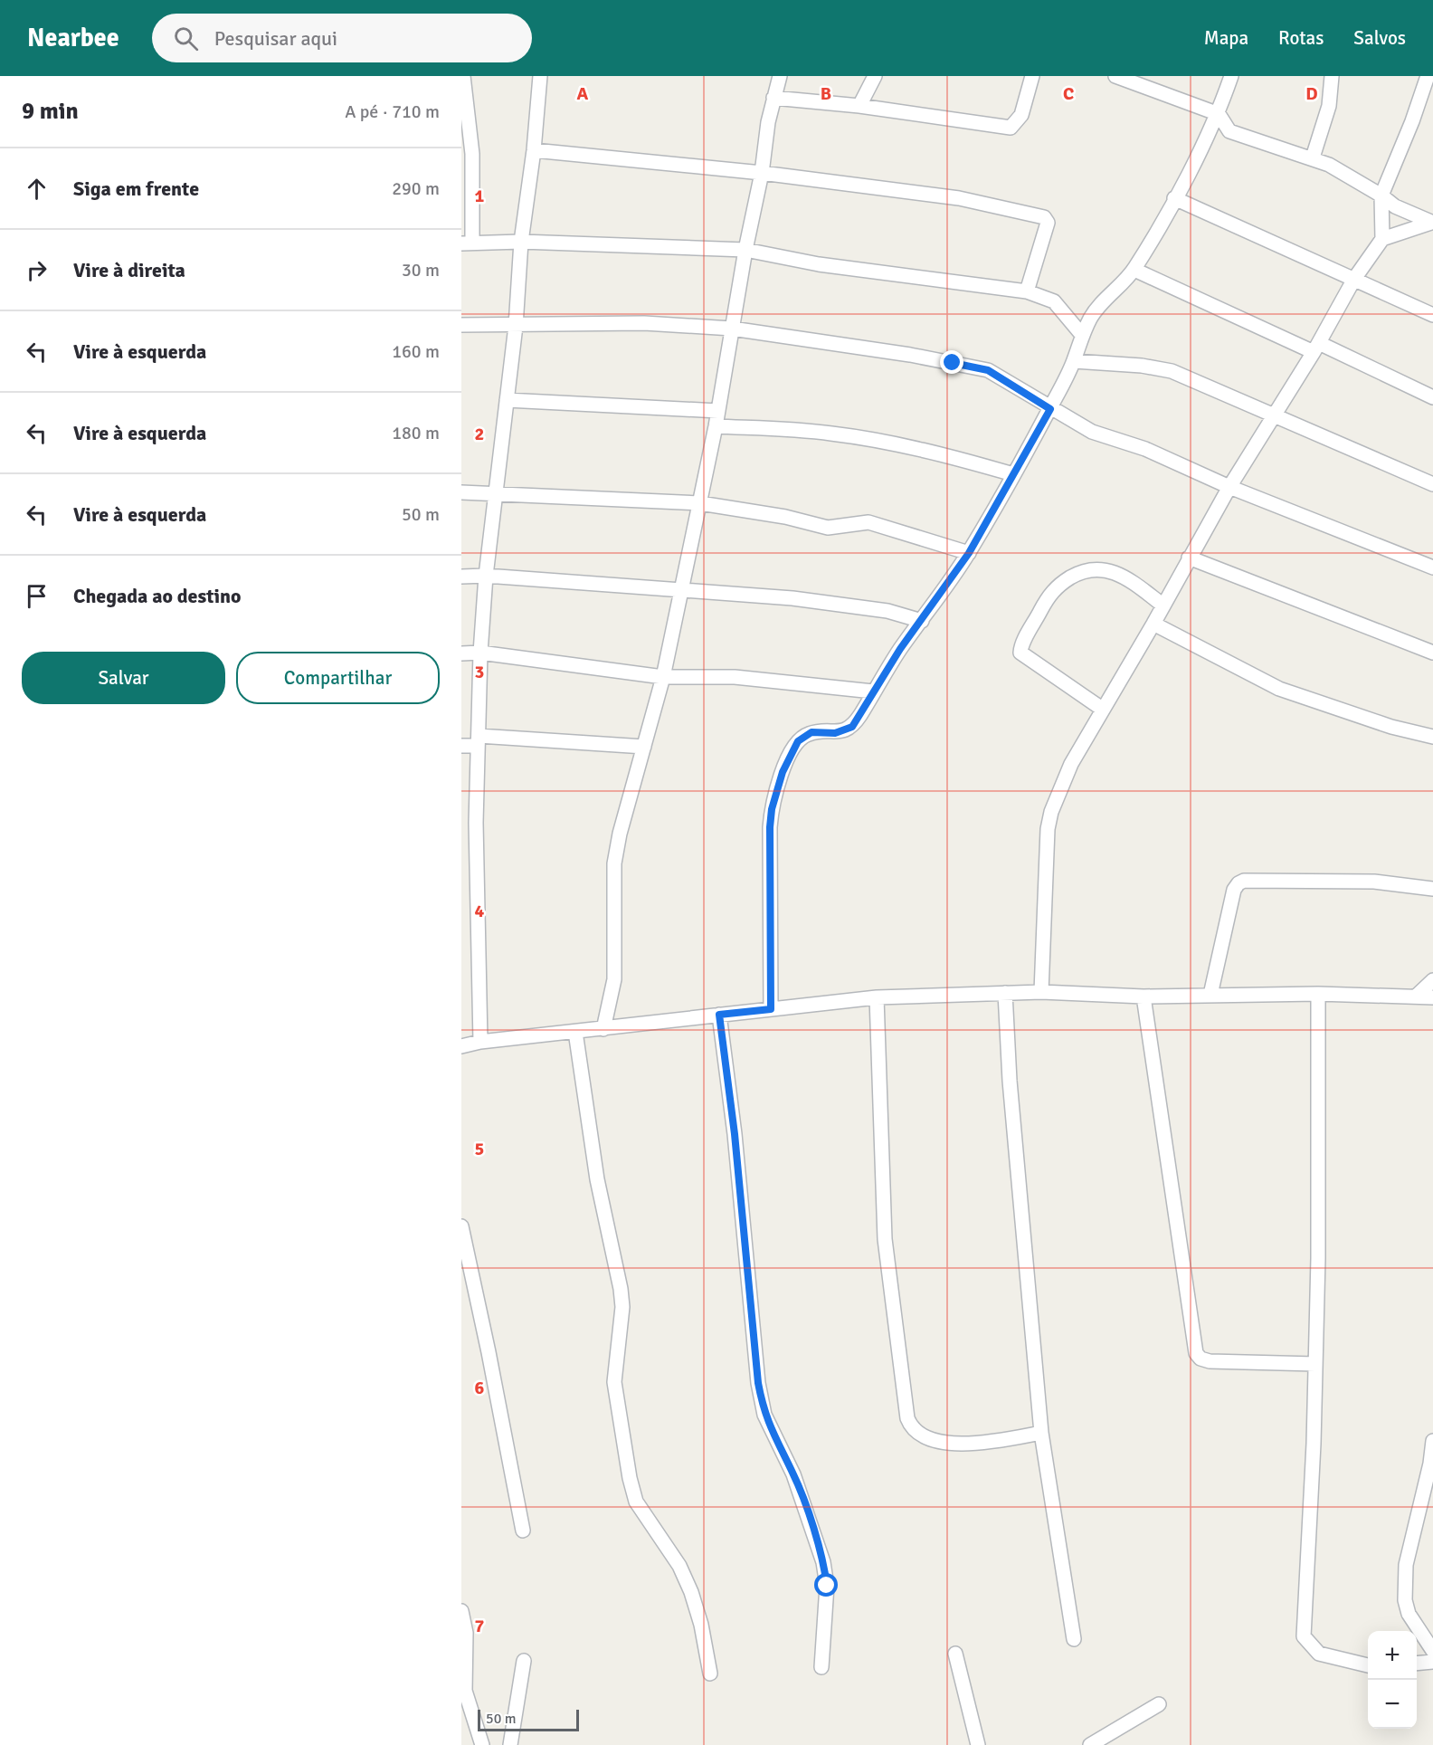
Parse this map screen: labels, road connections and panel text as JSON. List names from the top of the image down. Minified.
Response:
{"scale_bar":"50 m","page":{"header":"Nearbee","search":"Pesquisar aqui","nav":["Mapa","Rotas","Salvos"],"heading":["9 min","A pé · 710 m"],"list":[["Siga em frente","290 m"],["Vire à direita","30 m"],["Vire à esquerda","160 m"],["Vire à esquerda","180 m"],["Vire à esquerda","50 m"],"Chegada ao destino"],"buttons":["Salvar","Compartilhar"],"map_buttons":["+","−"],"scale":"50 m"},"grid":{"columns":["A","B","C","D"],"rows":["1","2","3","4","5","6","7"]}}
